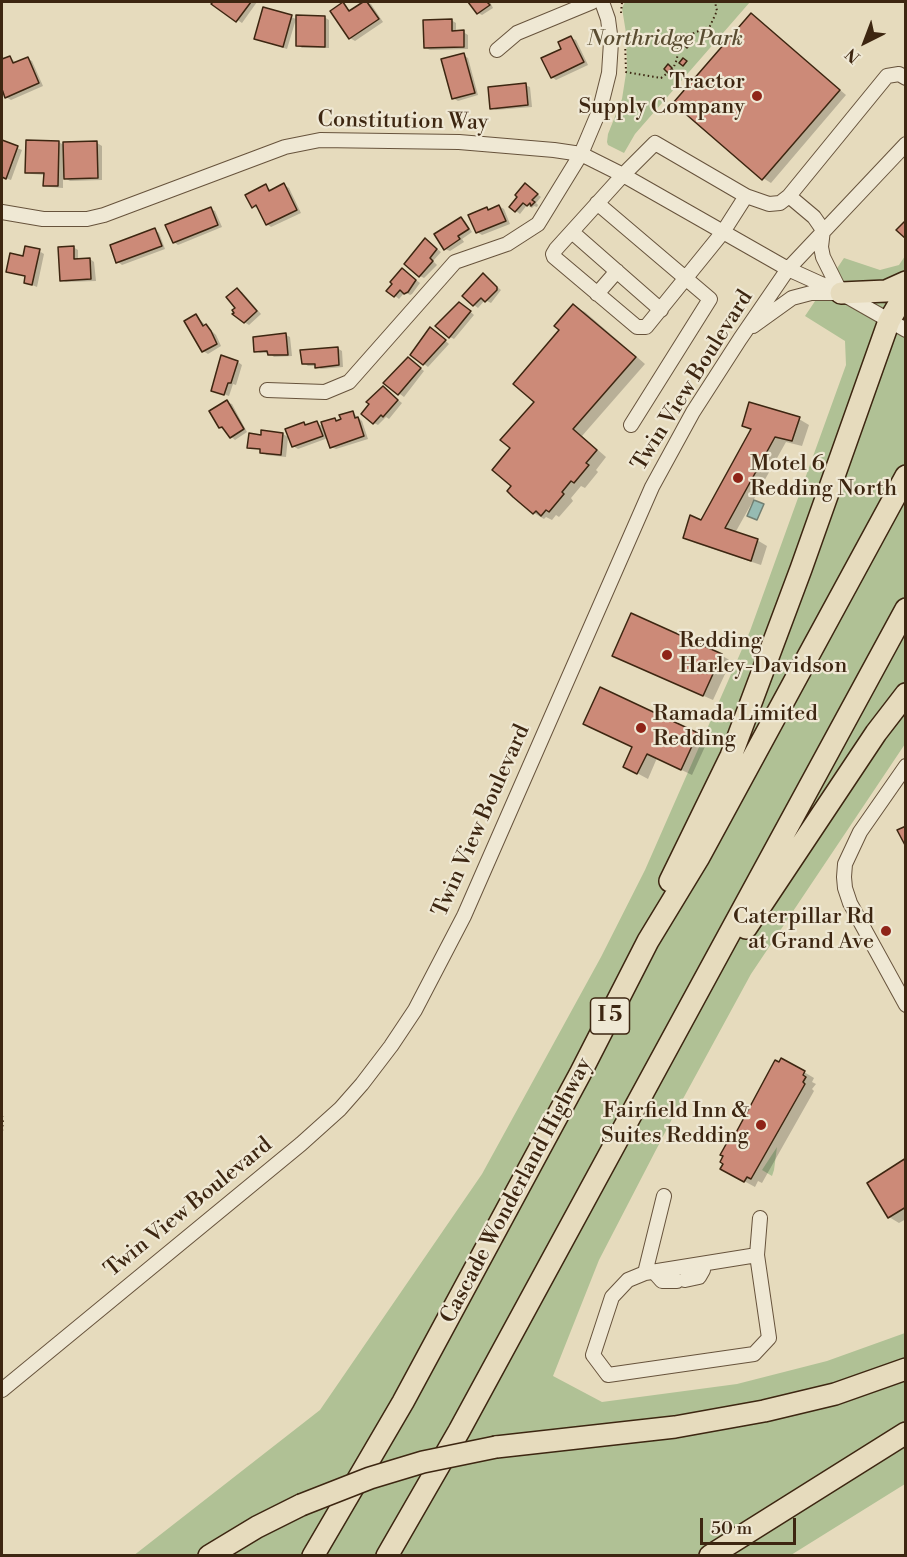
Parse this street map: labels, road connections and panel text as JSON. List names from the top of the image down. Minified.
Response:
{"streets":{"highway":["I 5","Cascade Wonderland Highway"],"street":["Constitution Way","Twin View Boulevard"]},"crossings":[["Constitution Way","Twin View Boulevard"]],"parks":["Northridge Park"],"places":["Tractor Supply Company","Motel 6 Redding North","Redding Harley-Davidson","Ramada Limited Redding","Caterpillar Rd at Grand Ave","Fairfield Inn & Suites Redding"],"scale_bar":"50 m","north":"bottom left"}
